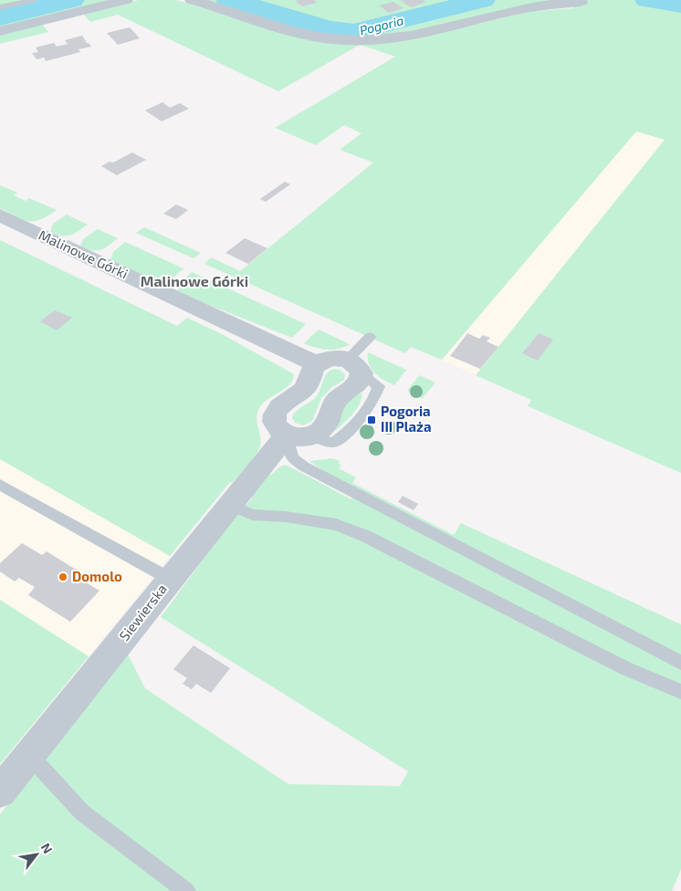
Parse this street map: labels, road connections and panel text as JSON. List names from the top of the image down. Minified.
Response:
{"streets":{"street":["Malinowe Górki","Siewierska"]},"districts":["Malinowe Górki"],"water":["Pogoria"],"places":{"transit":["Pogoria III Plaża"],"other":["Domolo"]},"north":"top right"}
